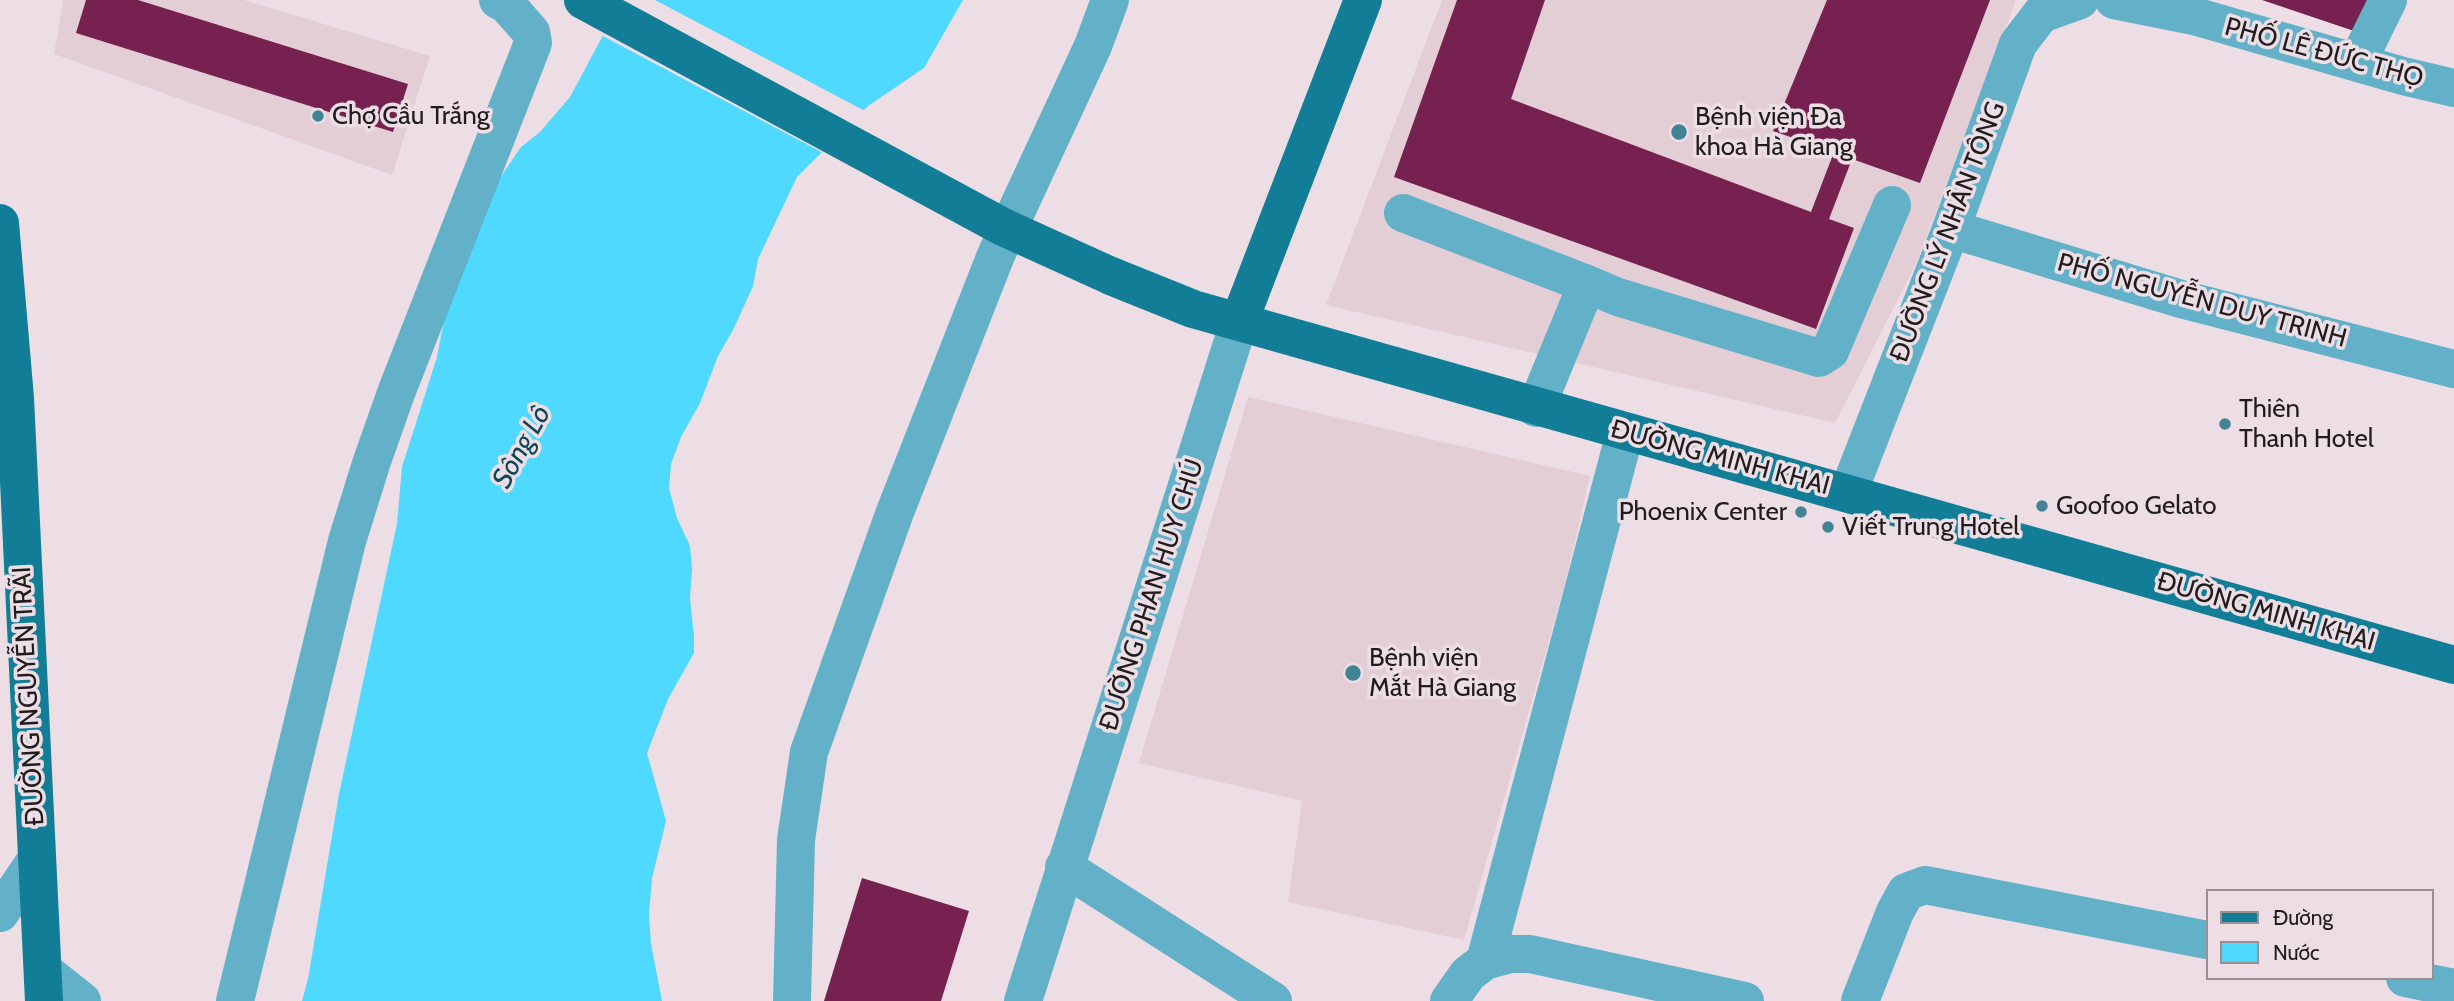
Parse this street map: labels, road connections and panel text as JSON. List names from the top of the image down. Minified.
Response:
{"streets":{"main road":["ĐƯỜNG MINH KHAI","ĐƯỜNG NGUYỄN TRÃI"],"street":["PHỐ LÊ ĐỨC THỌ","ĐƯỜNG LÝ NHÂN TÔNG","PHỐ NGUYỄN DUY TRINH","ĐƯỜNG PHAN HUY CHÚ"]},"crossings":[["ĐƯỜNG LÝ NHÂN TÔNG","PHỐ NGUYỄN DUY TRINH"],["ĐƯỜNG LÝ NHÂN TÔNG","ĐƯỜNG MINH KHAI"],["ĐƯỜNG MINH KHAI","ĐƯỜNG PHAN HUY CHÚ"]],"water":["Sông Lô"],"places":["Chợ Cầu Trắng","Bệnh viện Đa khoa Hà Giang","Thiên Thanh Hotel","Goofoo Gelato","Phoenix Center","Viết Trung Hotel","Bệnh viện Mắt Hà Giang"],"legend":["Đường","Nước"]}
